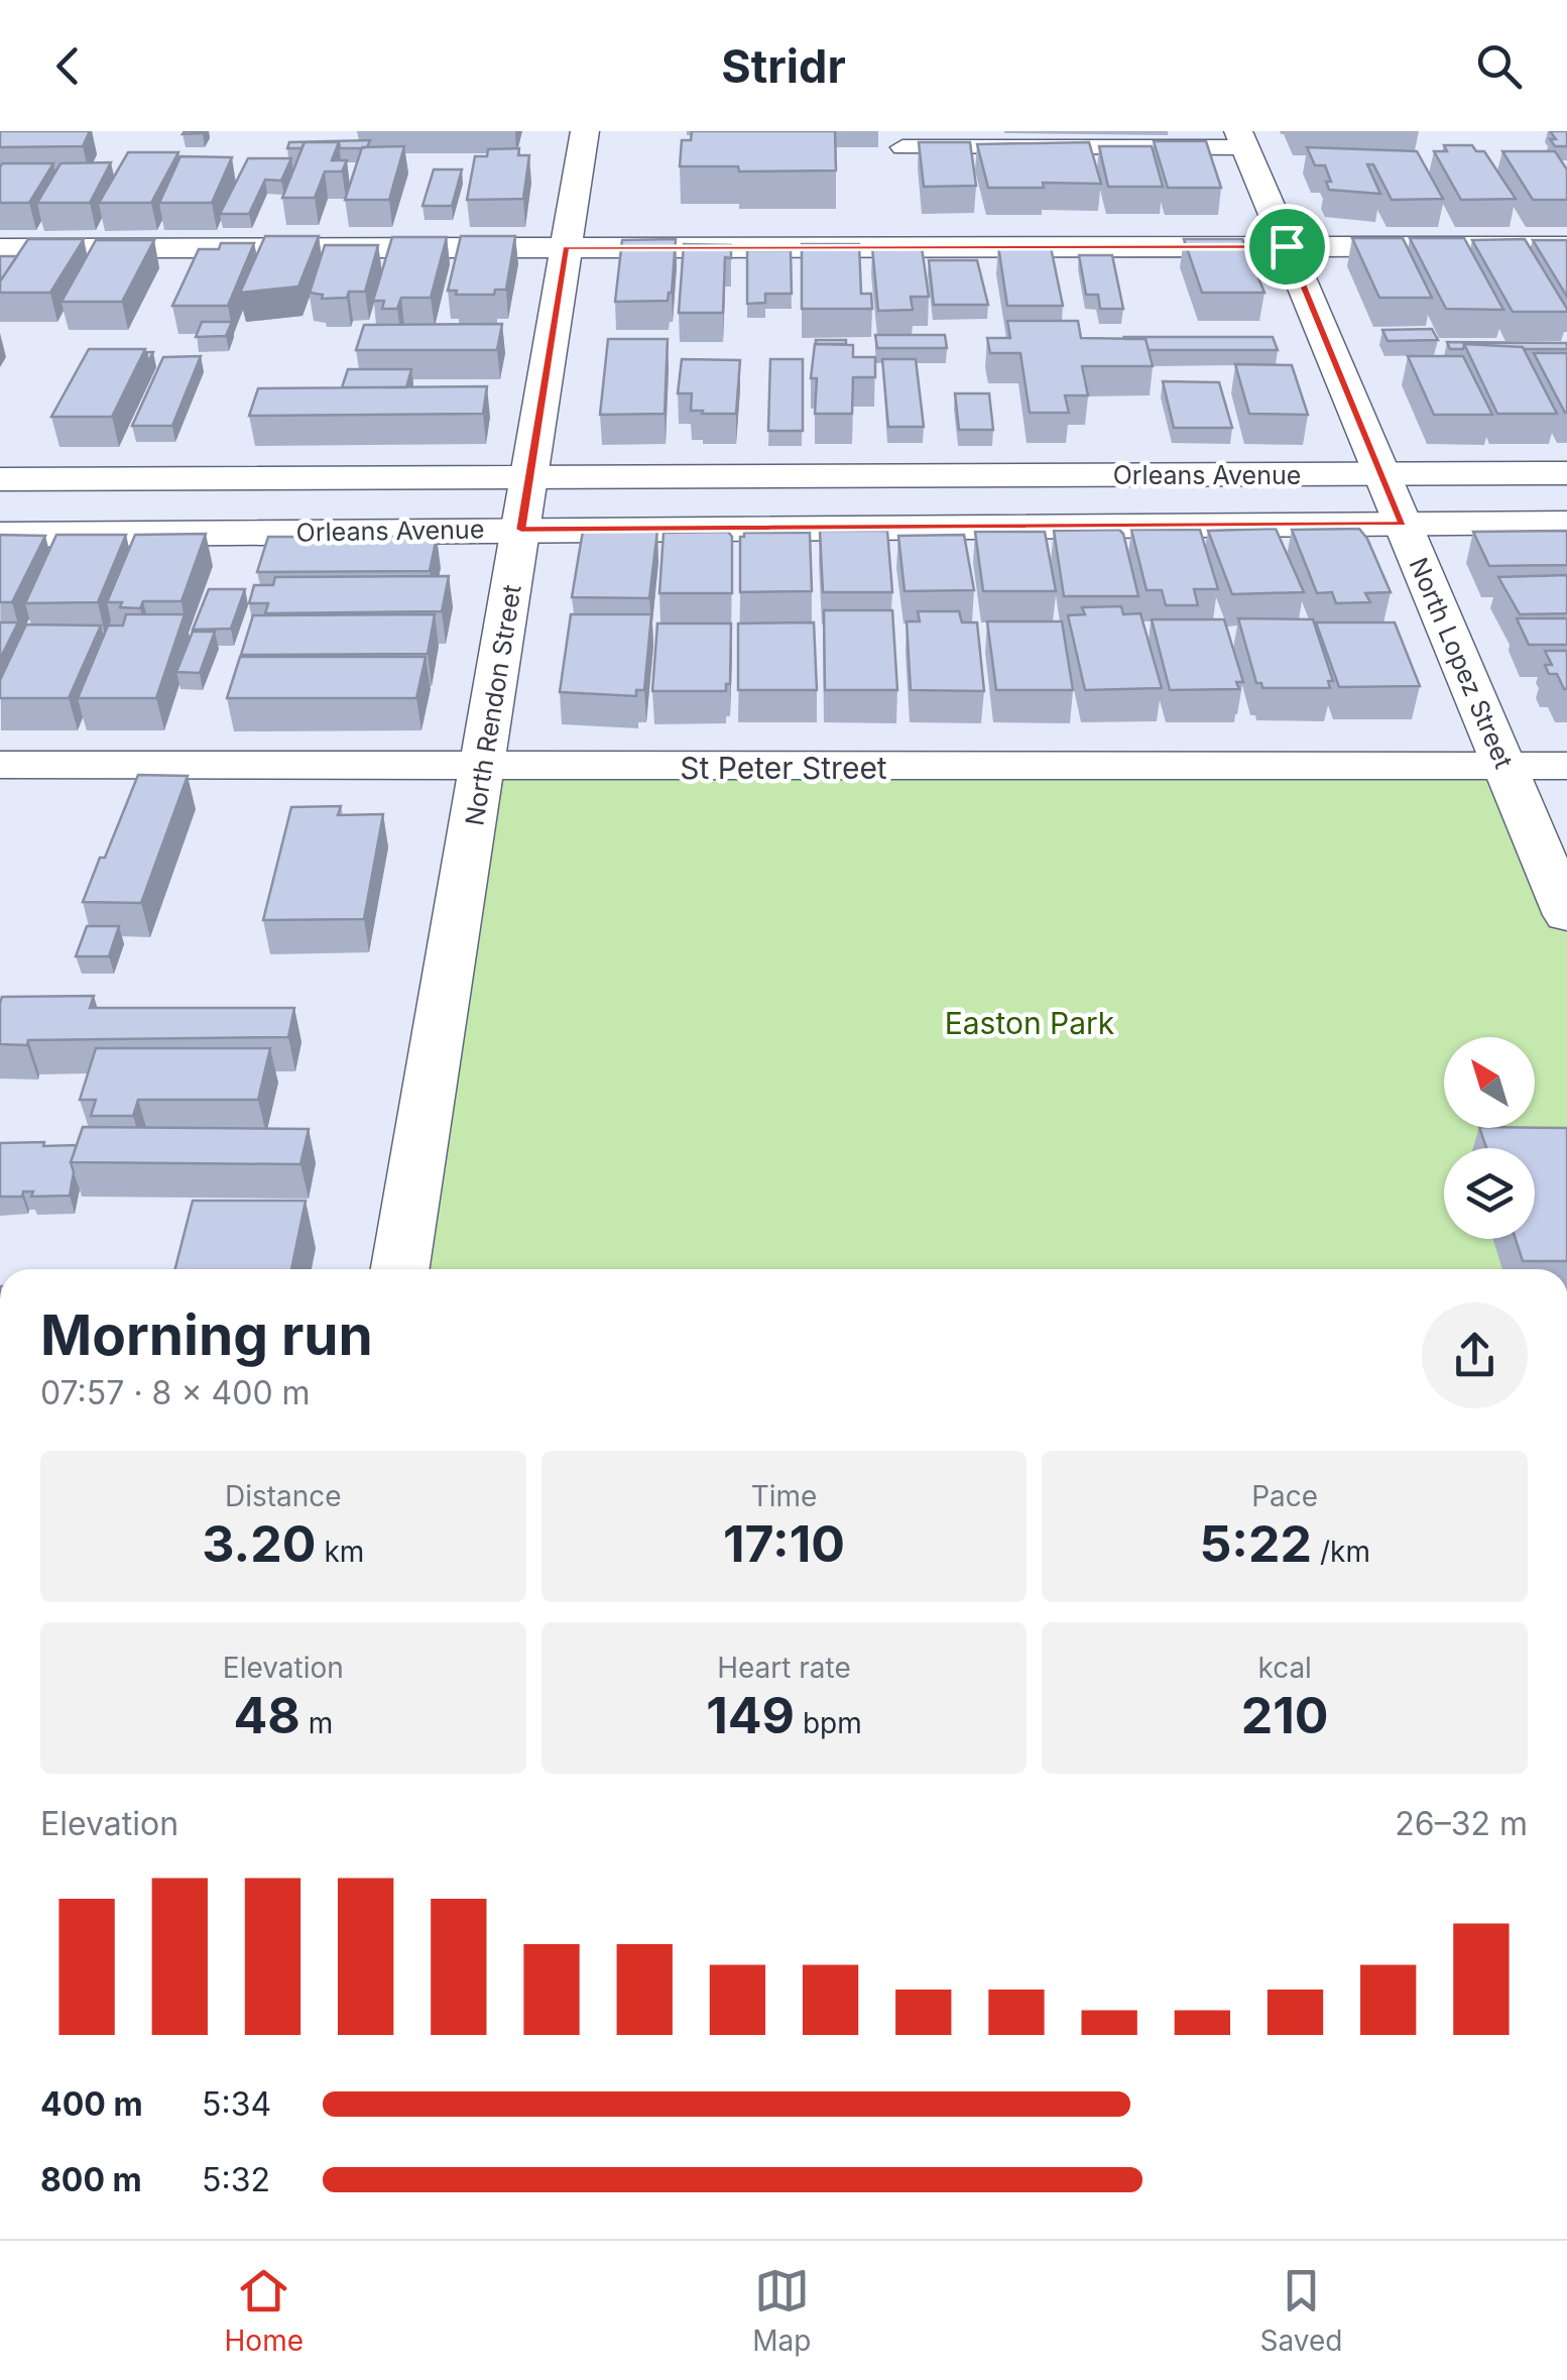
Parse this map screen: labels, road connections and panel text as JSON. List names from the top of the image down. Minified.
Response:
{"streets":{"street":["Orleans Avenue","North Lopez Street","North Rendon Street","St Peter Street"]},"crossings":[["Orleans Avenue","North Lopez Street"],["Orleans Avenue","North Rendon Street"],["North Lopez Street","St Peter Street"],["North Rendon Street","St Peter Street"]],"parks":["Easton Park"],"north":"top left","page":{"header":"Stridr","heading":["Morning run","07:57 · 8 × 400 m"],"stats":[["Distance","3.20 km"],["Time","17:10"],["Pace","5:22 /km"],["Elevation","48 m"],["Heart rate","149 bpm"],["kcal","210"]],"chart":["Elevation","26–32 m"],"list":[{"name":"400 m","note":"5:34"},{"name":"800 m","note":"5:32"}],"tabs":["Home","Map","Saved"]}}
